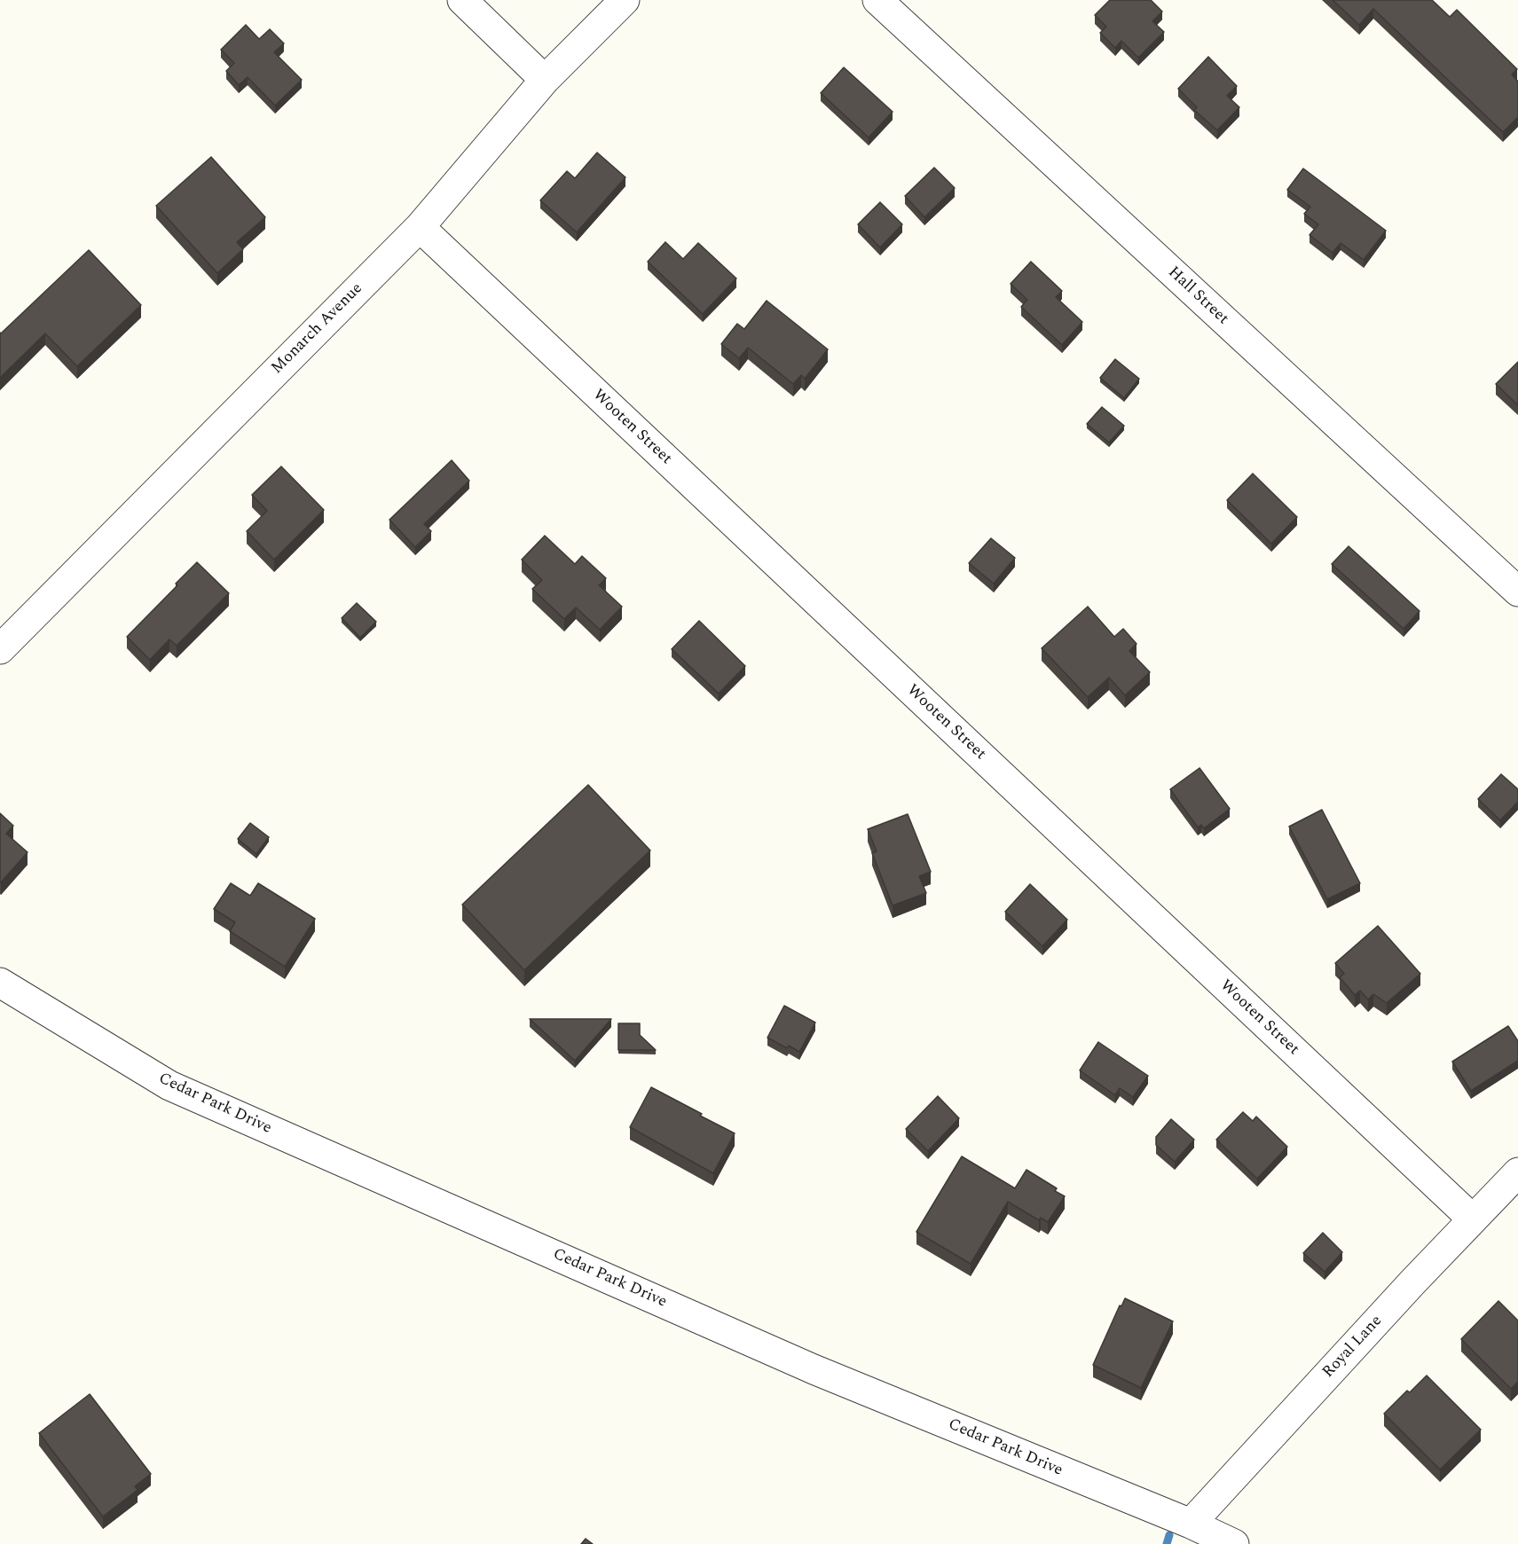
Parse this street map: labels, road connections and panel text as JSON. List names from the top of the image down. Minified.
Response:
{"streets":{"street":["Hall Street","Monarch Avenue","Wooten Street","Cedar Park Drive","Royal Lane"]},"crossings":[["Monarch Avenue","Wooten Street"],["Wooten Street","Royal Lane"],["Cedar Park Drive","Royal Lane"]]}
